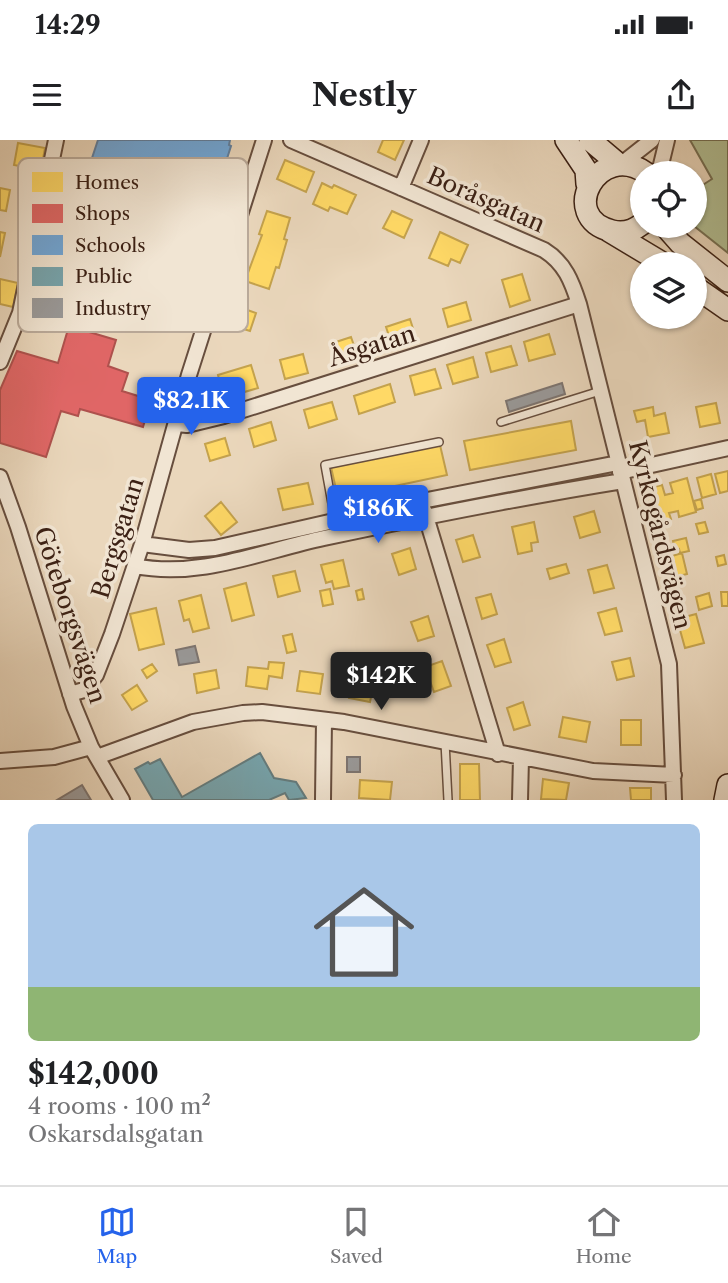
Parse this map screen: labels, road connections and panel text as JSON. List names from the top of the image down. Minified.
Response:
{"streets":{"street":["Boråsgatan","Åsgatan","Kyrkogårdsvägen","Bergsgatan","Göteborgsvägen"]},"crossings":[["Boråsgatan","Kyrkogårdsvägen"],["Åsgatan","Kyrkogårdsvägen"],["Åsgatan","Bergsgatan"],["Bergsgatan","Göteborgsvägen"]],"legend":["Homes","Shops","Schools","Public","Industry"],"page":{"status":"14:29","header":"Nestly","price":["$82.1K","$186K","$142K"],"list":[{"name":"$142,000","note":"4 rooms · 100 m² · Oskarsdalsgatan"}],"tabs":["Map","Saved","Home"]}}
